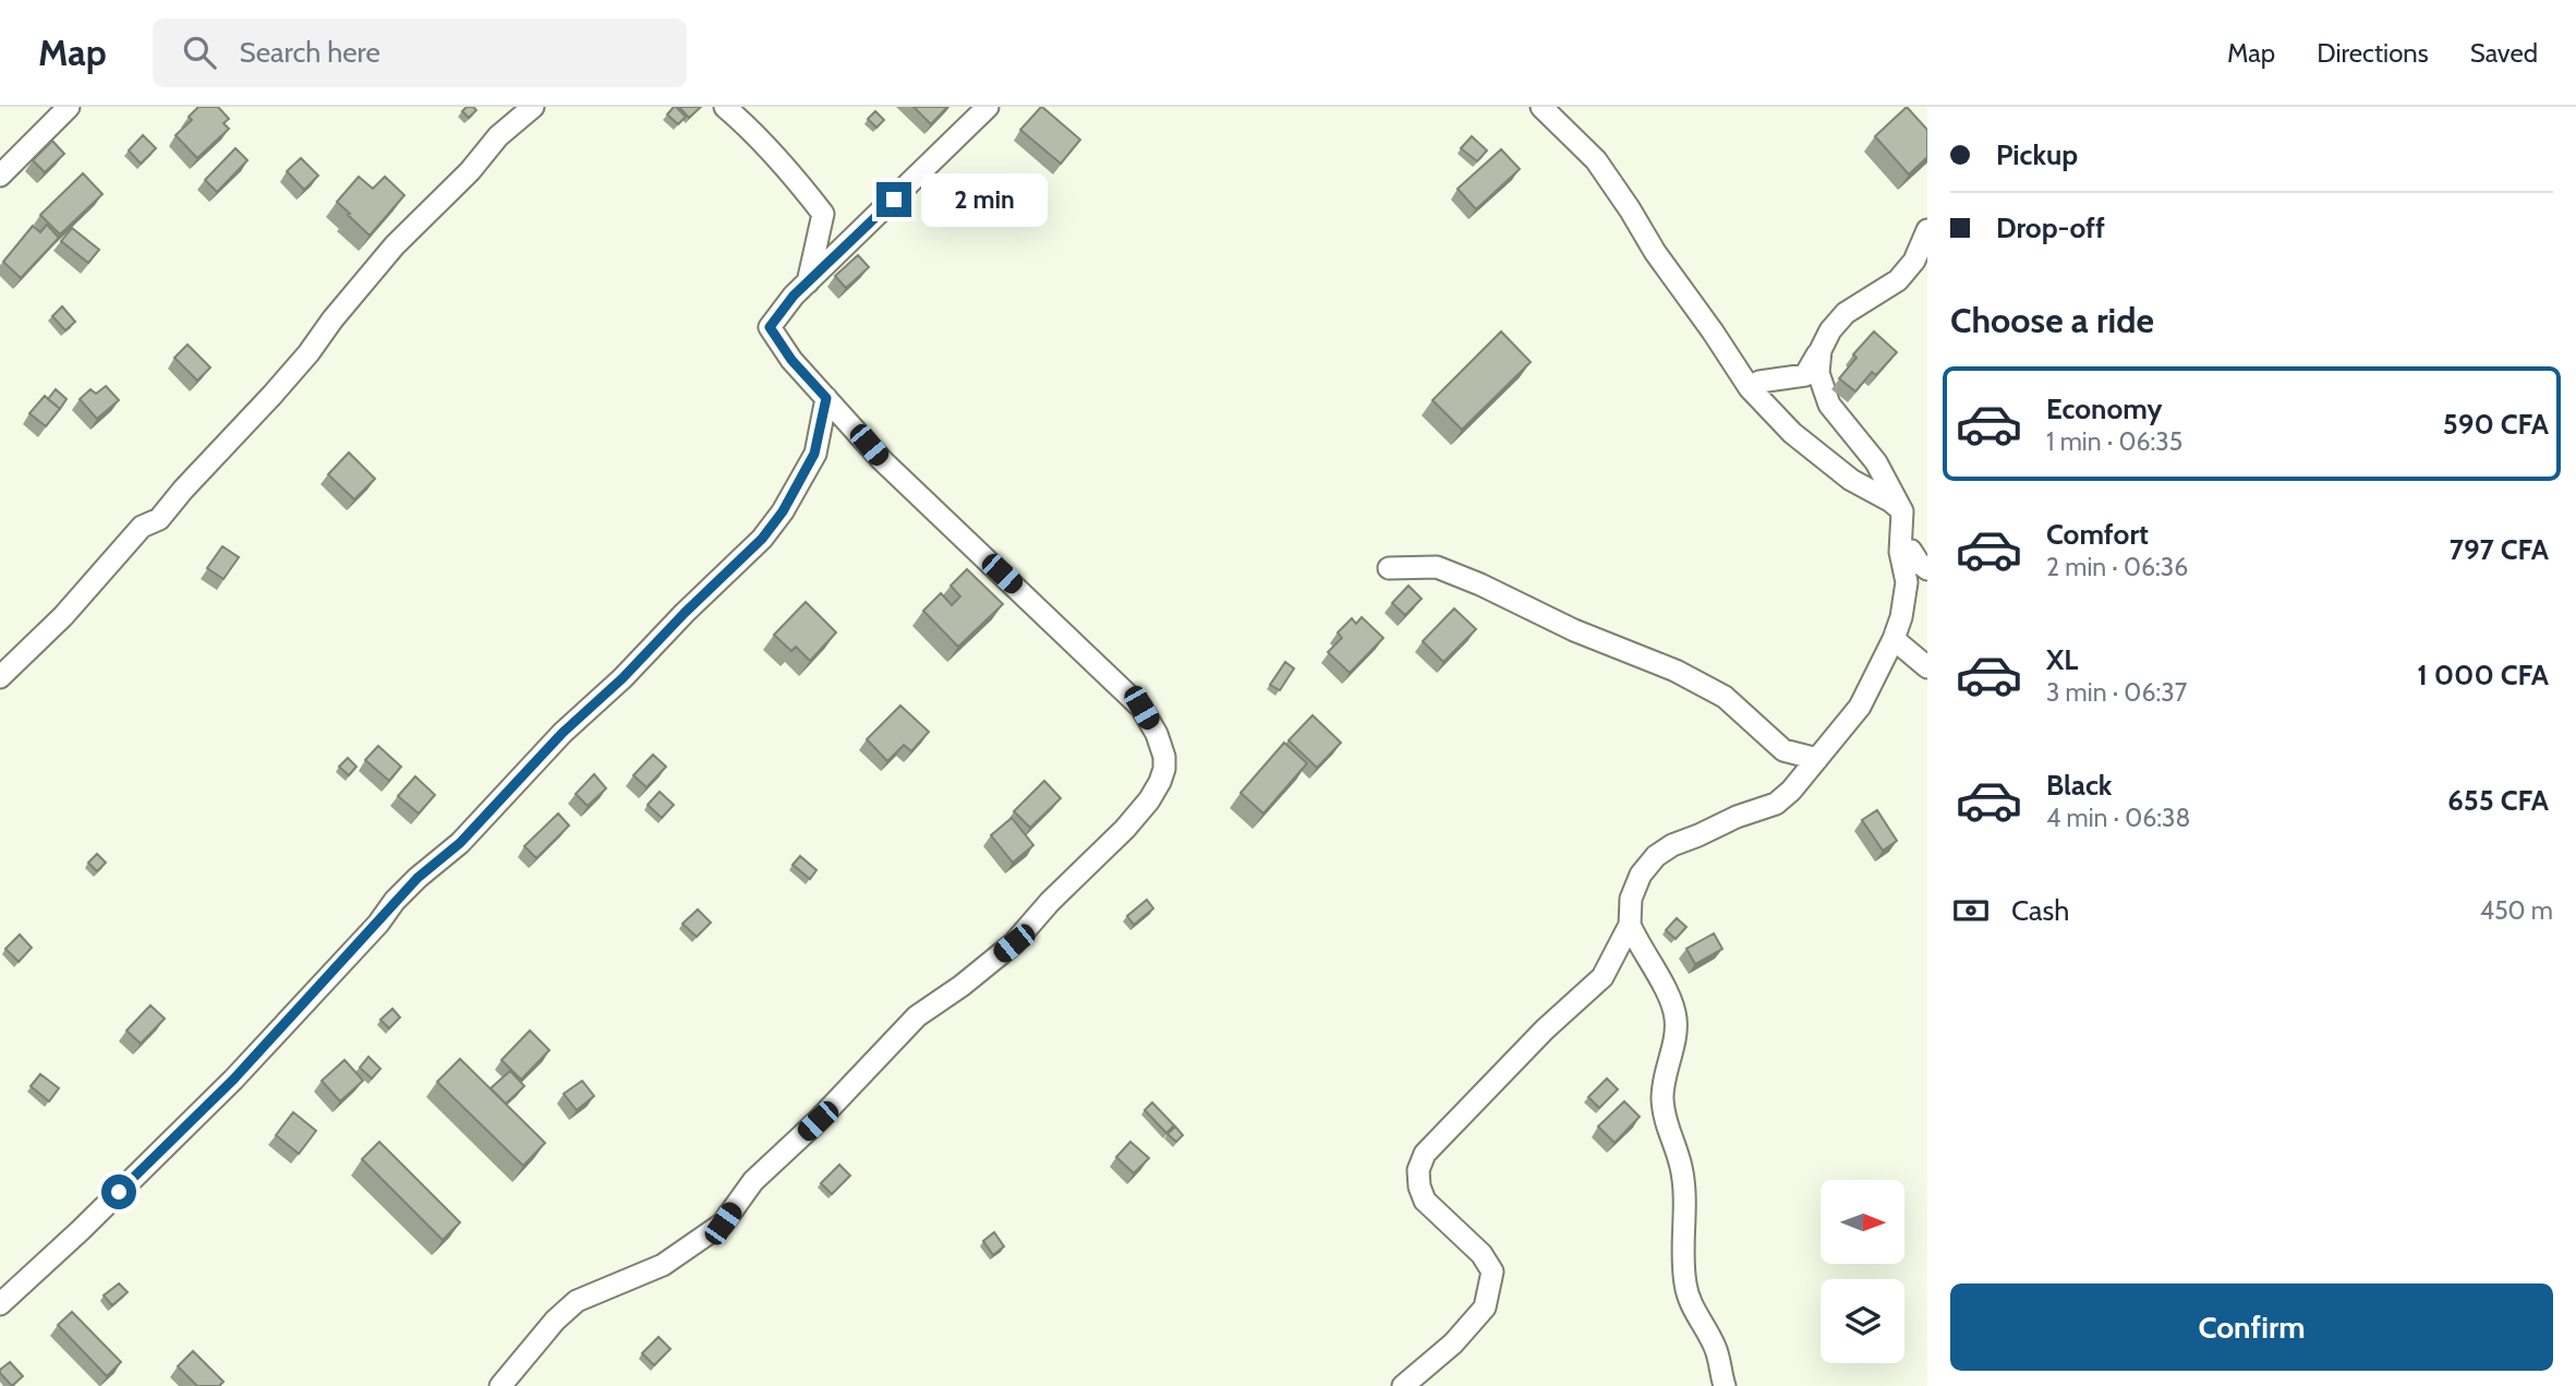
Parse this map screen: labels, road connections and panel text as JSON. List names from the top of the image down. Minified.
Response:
{"north":"right","page":{"header":"Map","search":"Search here","nav":["Map","Directions","Saved"],"banner":["Pickup","Drop-off"],"bubble":"2 min","heading":"Choose a ride","list":[{"name":"Economy","note":"1 min · 06:35","value":"590 CFA"},{"name":"Comfort","note":"2 min · 06:36","value":"797 CFA"},{"name":"XL","note":"3 min · 06:37","value":"1 000 CFA"},{"name":"Black","note":"4 min · 06:38","value":"655 CFA"}],"pay":["Cash","450 m"],"buttons":"Confirm"}}
